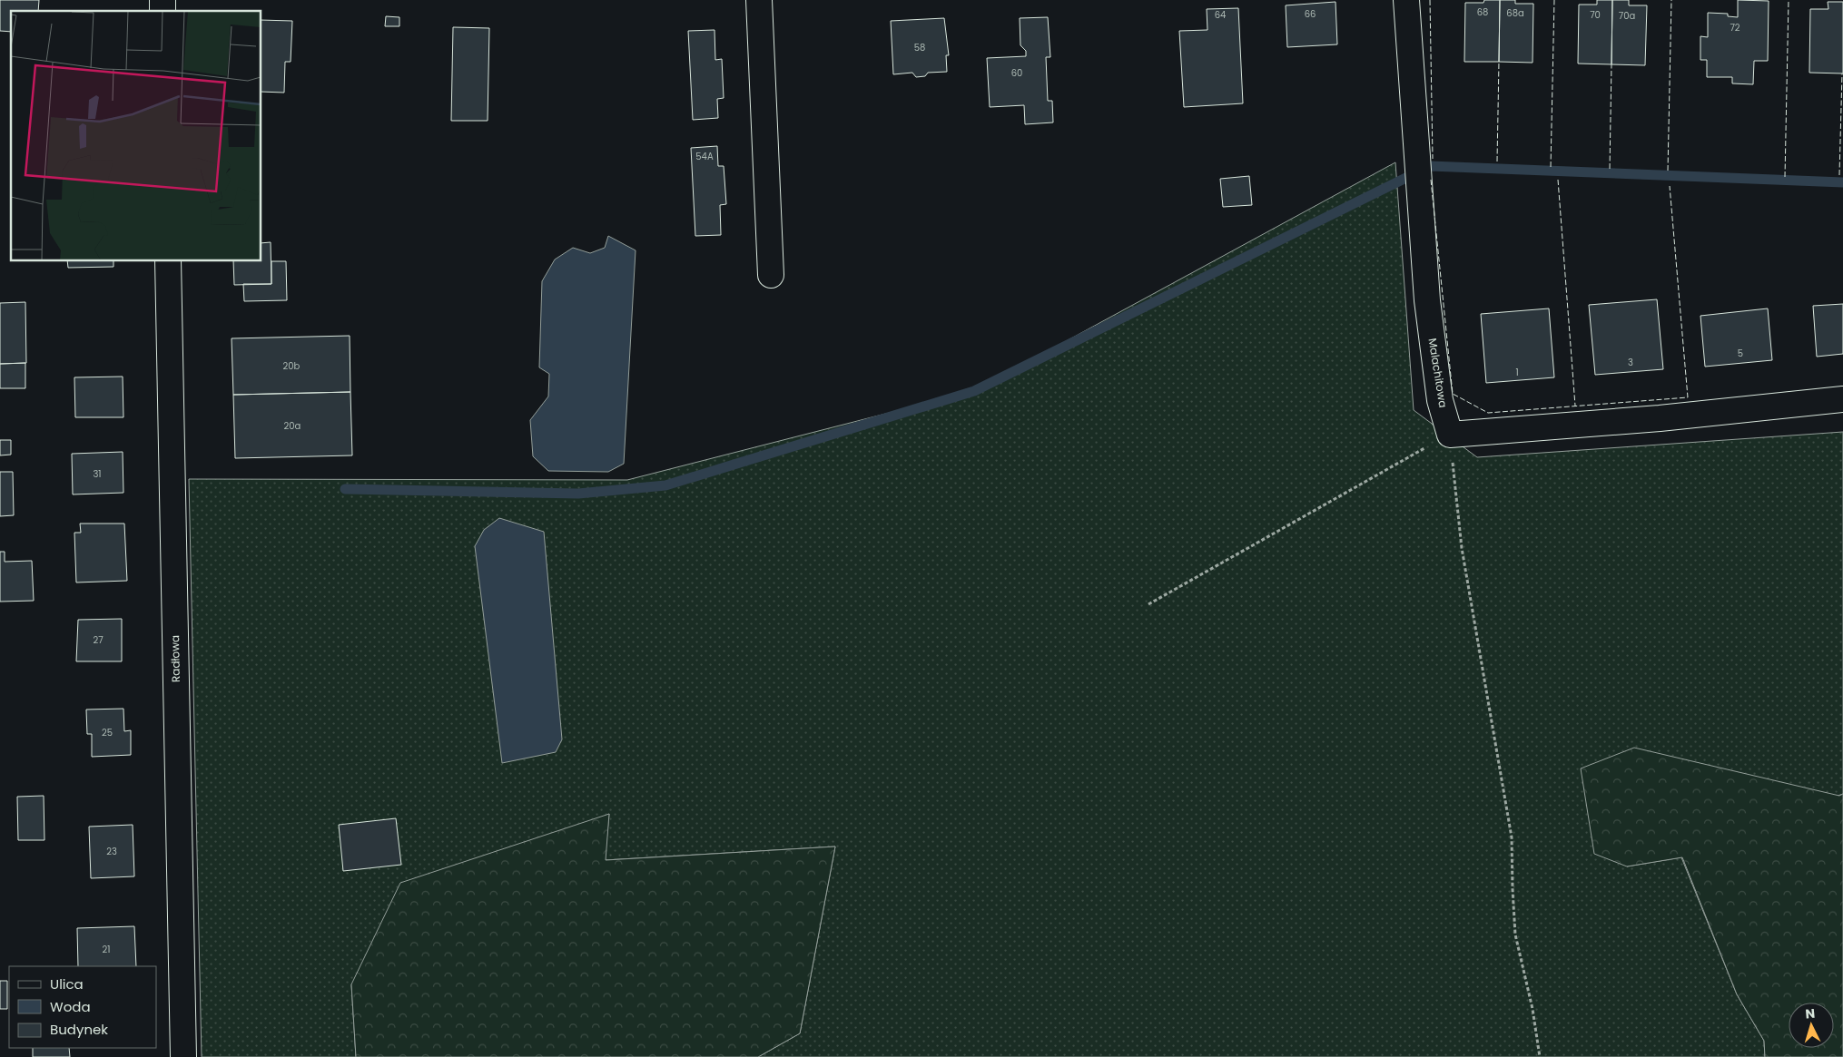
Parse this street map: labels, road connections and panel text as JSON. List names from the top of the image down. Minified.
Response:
{"streets":{"street":["Malachitowa","Radłowa"]},"house_numbers":["68","68a","66","64","70","70a","72","58","60","54A","5","3","20b","1","20a","31","27","25","23","21"],"legend":["Ulica","Woda","Budynek"],"north":"top"}
